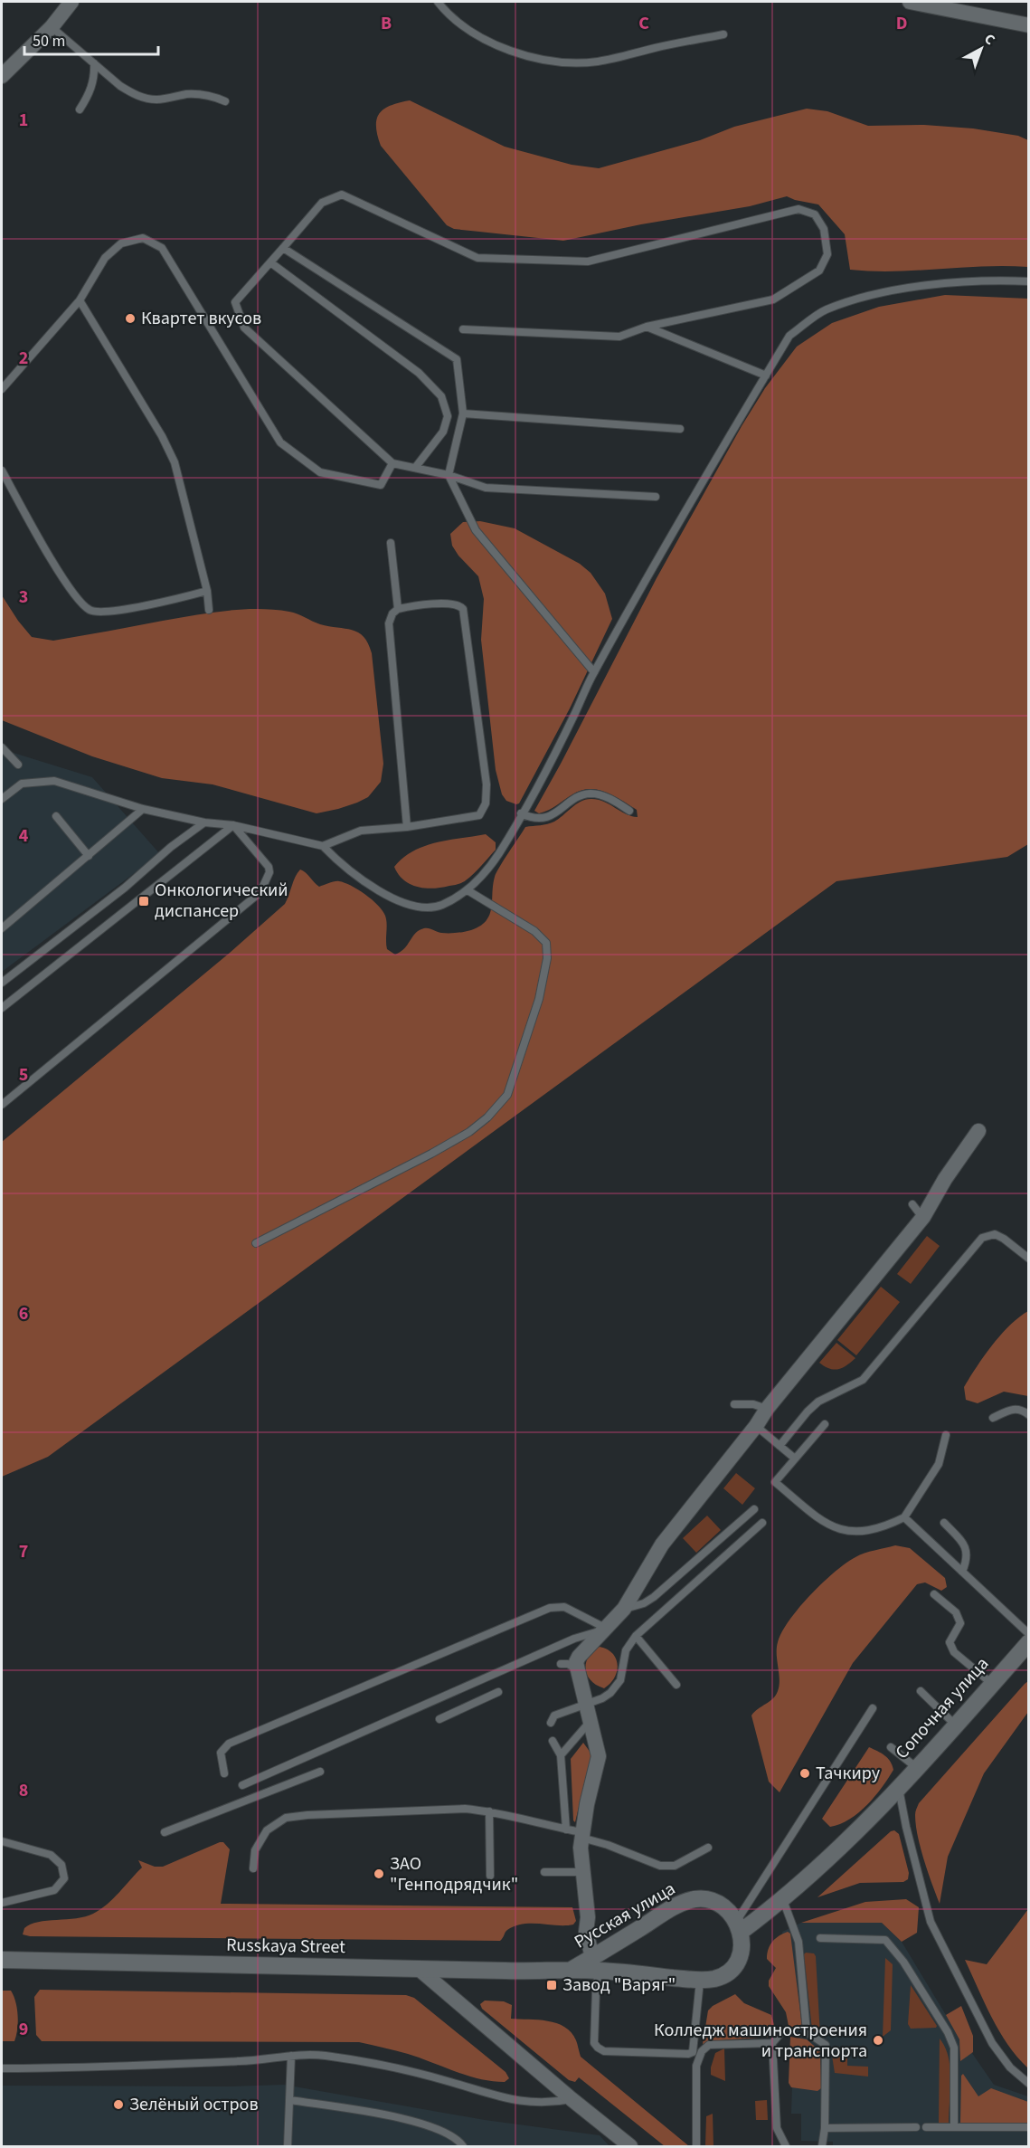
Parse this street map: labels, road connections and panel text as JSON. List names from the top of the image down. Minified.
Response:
{"streets":{"main road":["Сопочная улица","Русская улица","Russkaya Street"]},"crossings":[["Сопочная улица","Русская улица"],["Русская улица","Russkaya Street"]],"places":{"other":["Квартет вкусов","Тачкиру","ЗАО \"Генподрядчик\"","Колледж машиностроения и транспорта","Зелёный остров"],"transit":["Онкологический диспансер","Завод \"Варяг\""]},"scale_bar":"50 m","north":"top right","grid":{"columns":["B","C","D"],"rows":["1","2","3","4","5","6","7","8","9"]}}
